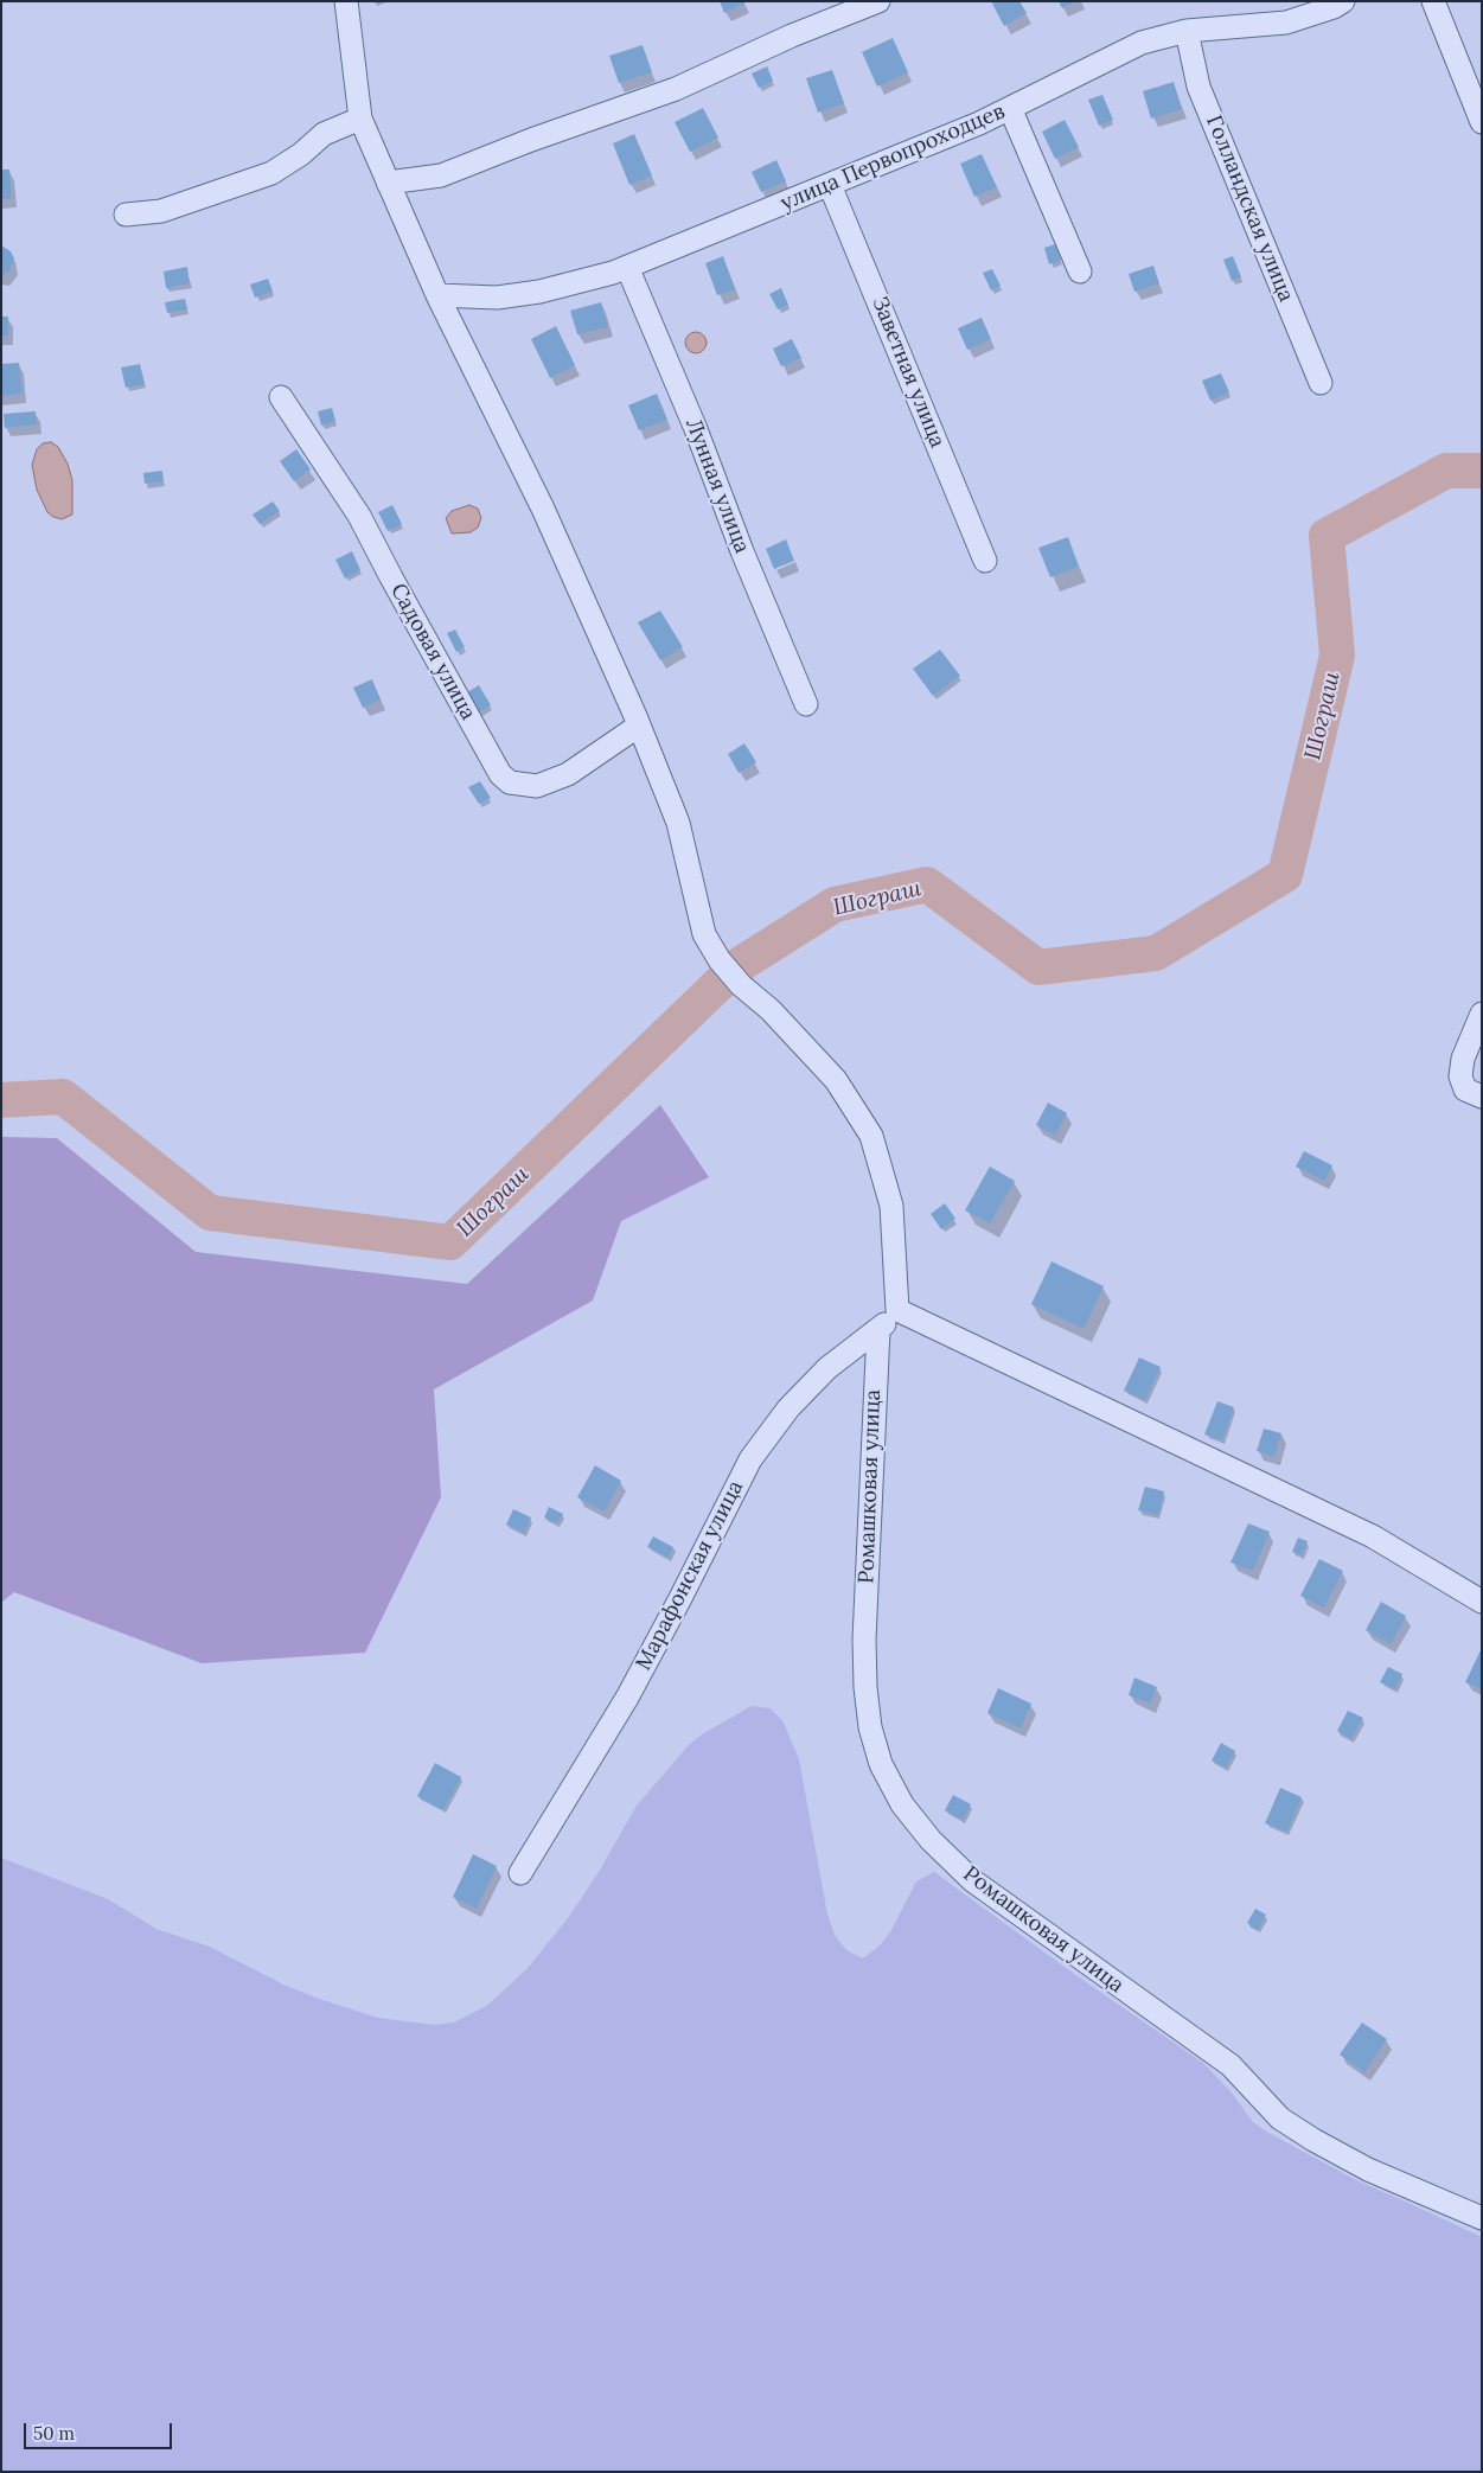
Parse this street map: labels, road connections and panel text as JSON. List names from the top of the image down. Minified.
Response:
{"streets":{"street":["улица Первопроходцев","Голландская улица","Заветная улица","Лунная улица","Садовая улица","Ромашковая улица","Марафонская улица"]},"crossings":[["улица Первопроходцев","Голландская улица"],["улица Первопроходцев","Заветная улица"],["улица Первопроходцев","Лунная улица"],["Ромашковая улица","Марафонская улица"]],"water":["Шограш"],"scale_bar":"50 m"}
